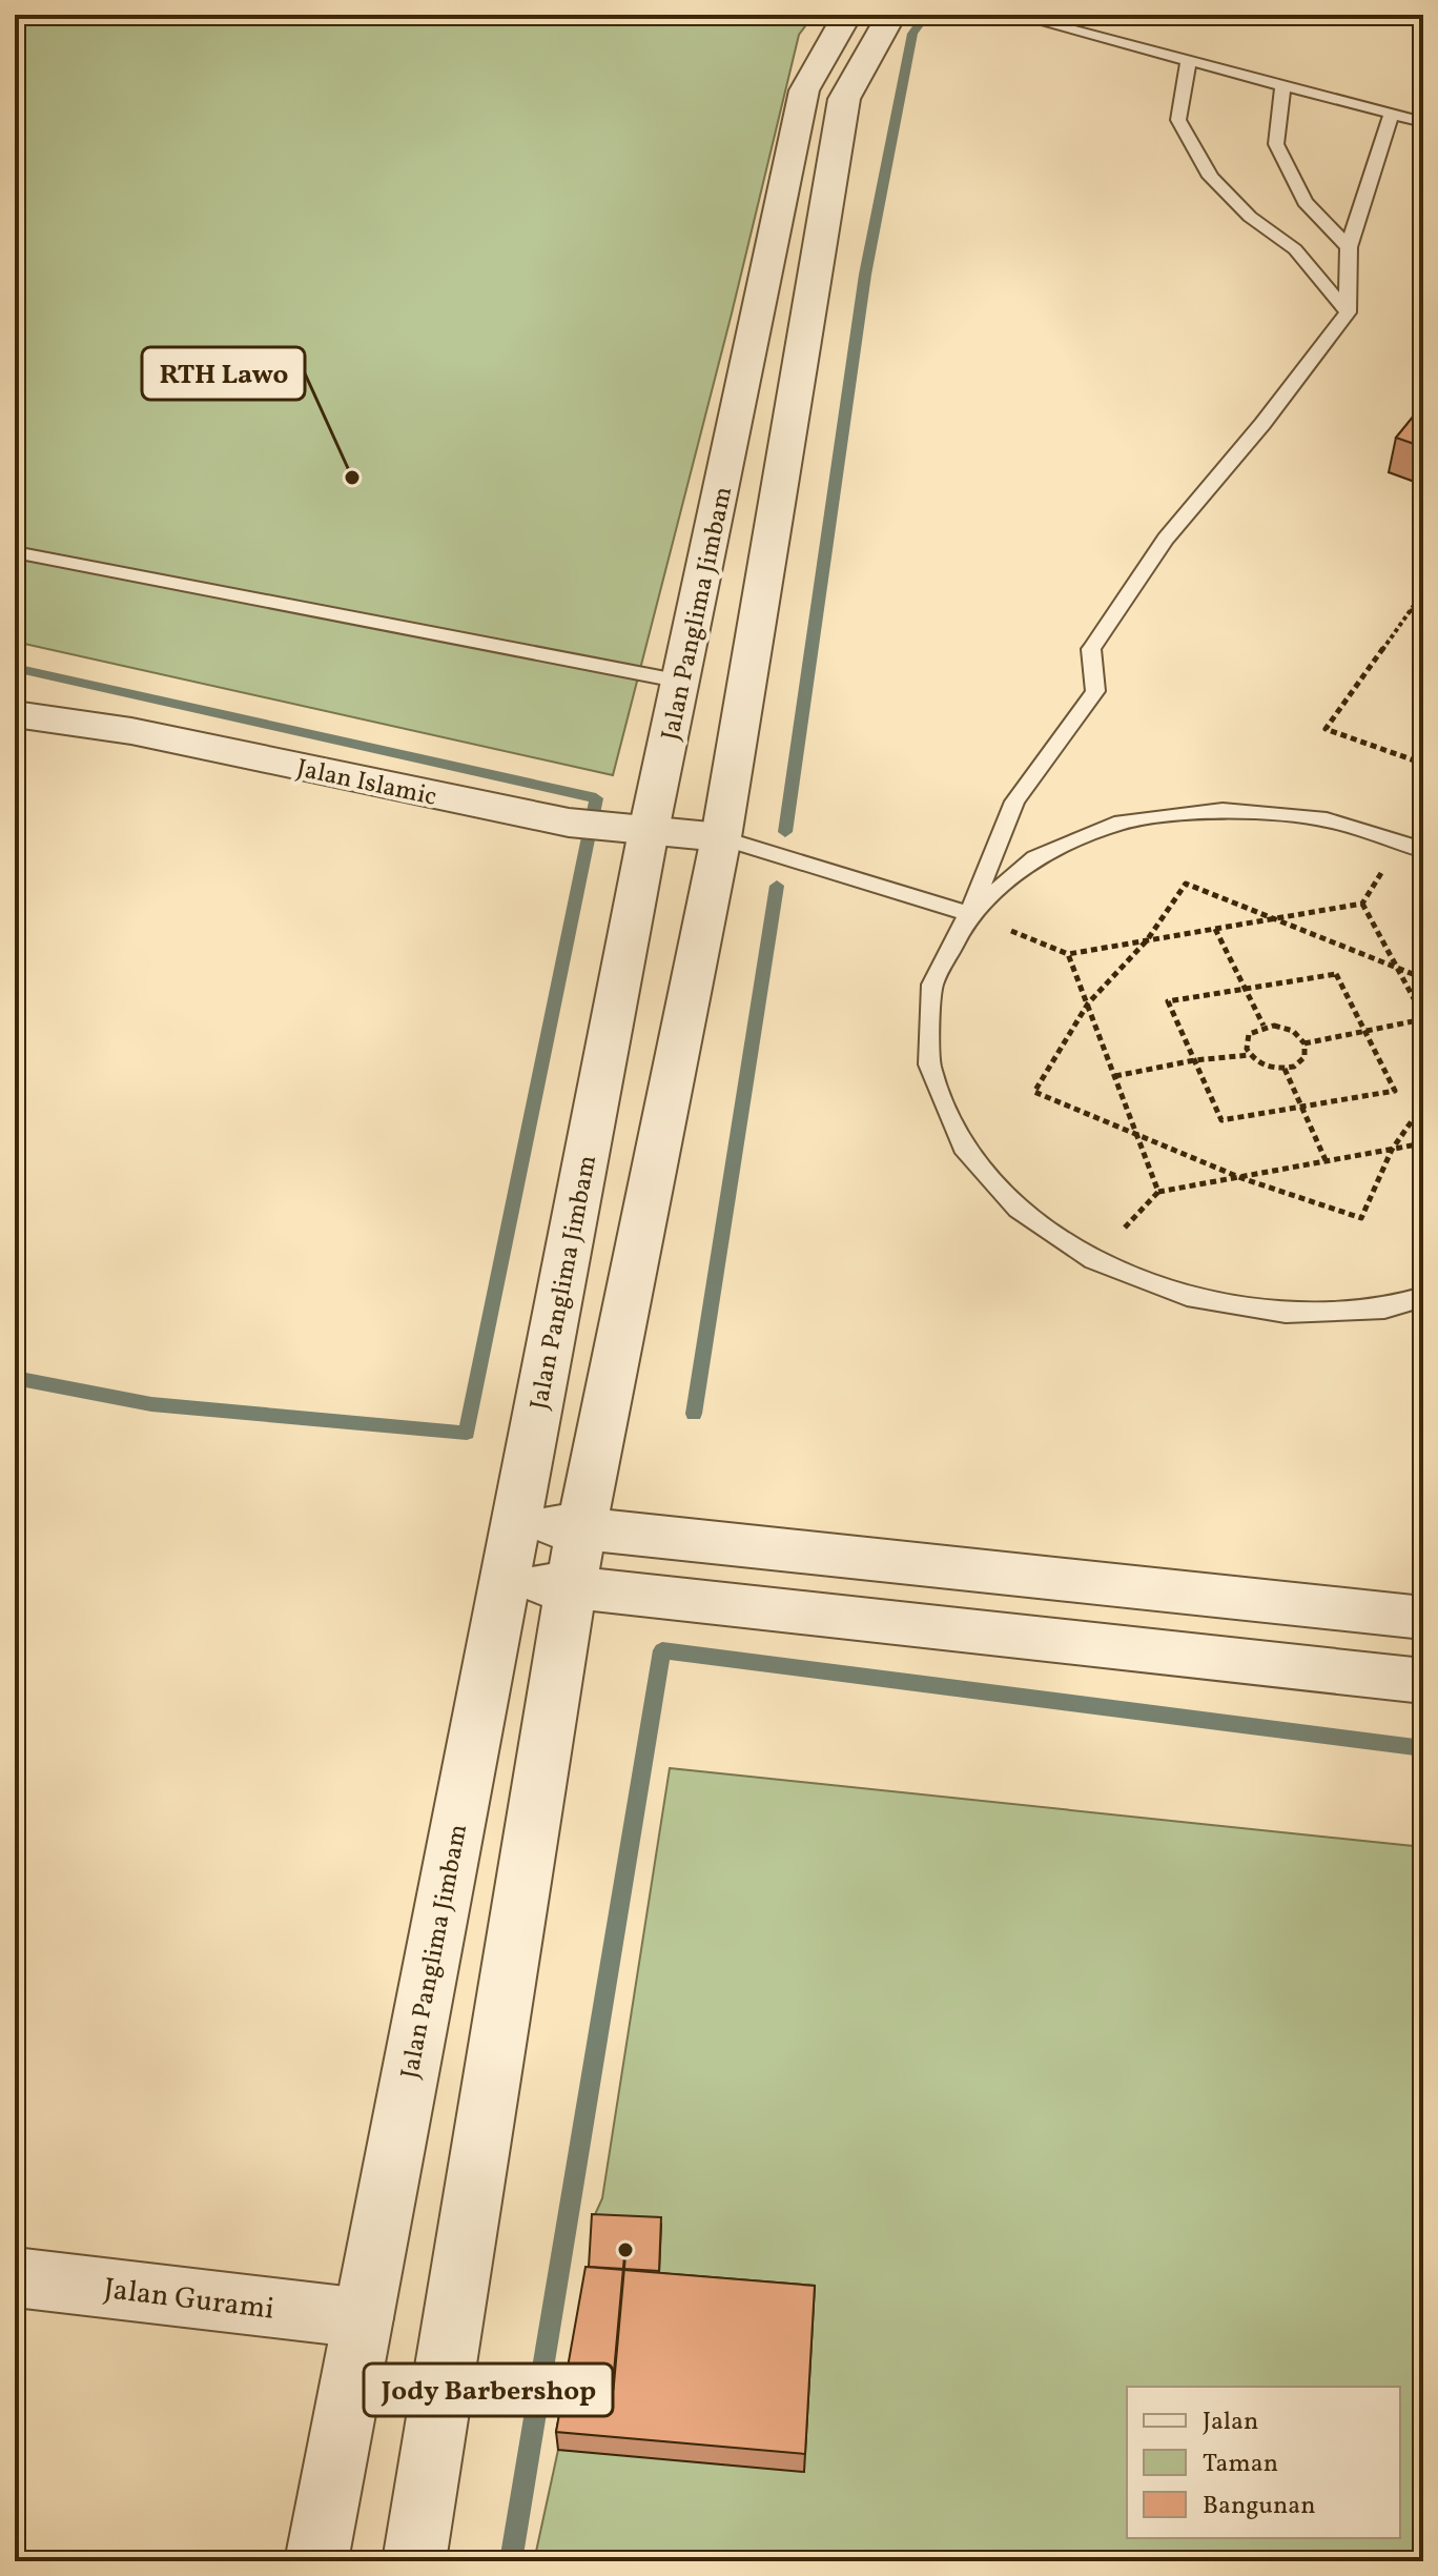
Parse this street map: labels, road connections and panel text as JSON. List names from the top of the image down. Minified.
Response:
{"streets":{"street":["Jalan Panglima Jimbam","Jalan Islamic","Jalan Gurami"]},"crossings":[["Jalan Panglima Jimbam","Jalan Islamic"],["Jalan Panglima Jimbam","Jalan Gurami"]],"places":["RTH Lawo","Jody Barbershop"],"legend":["Jalan","Taman","Bangunan"]}
